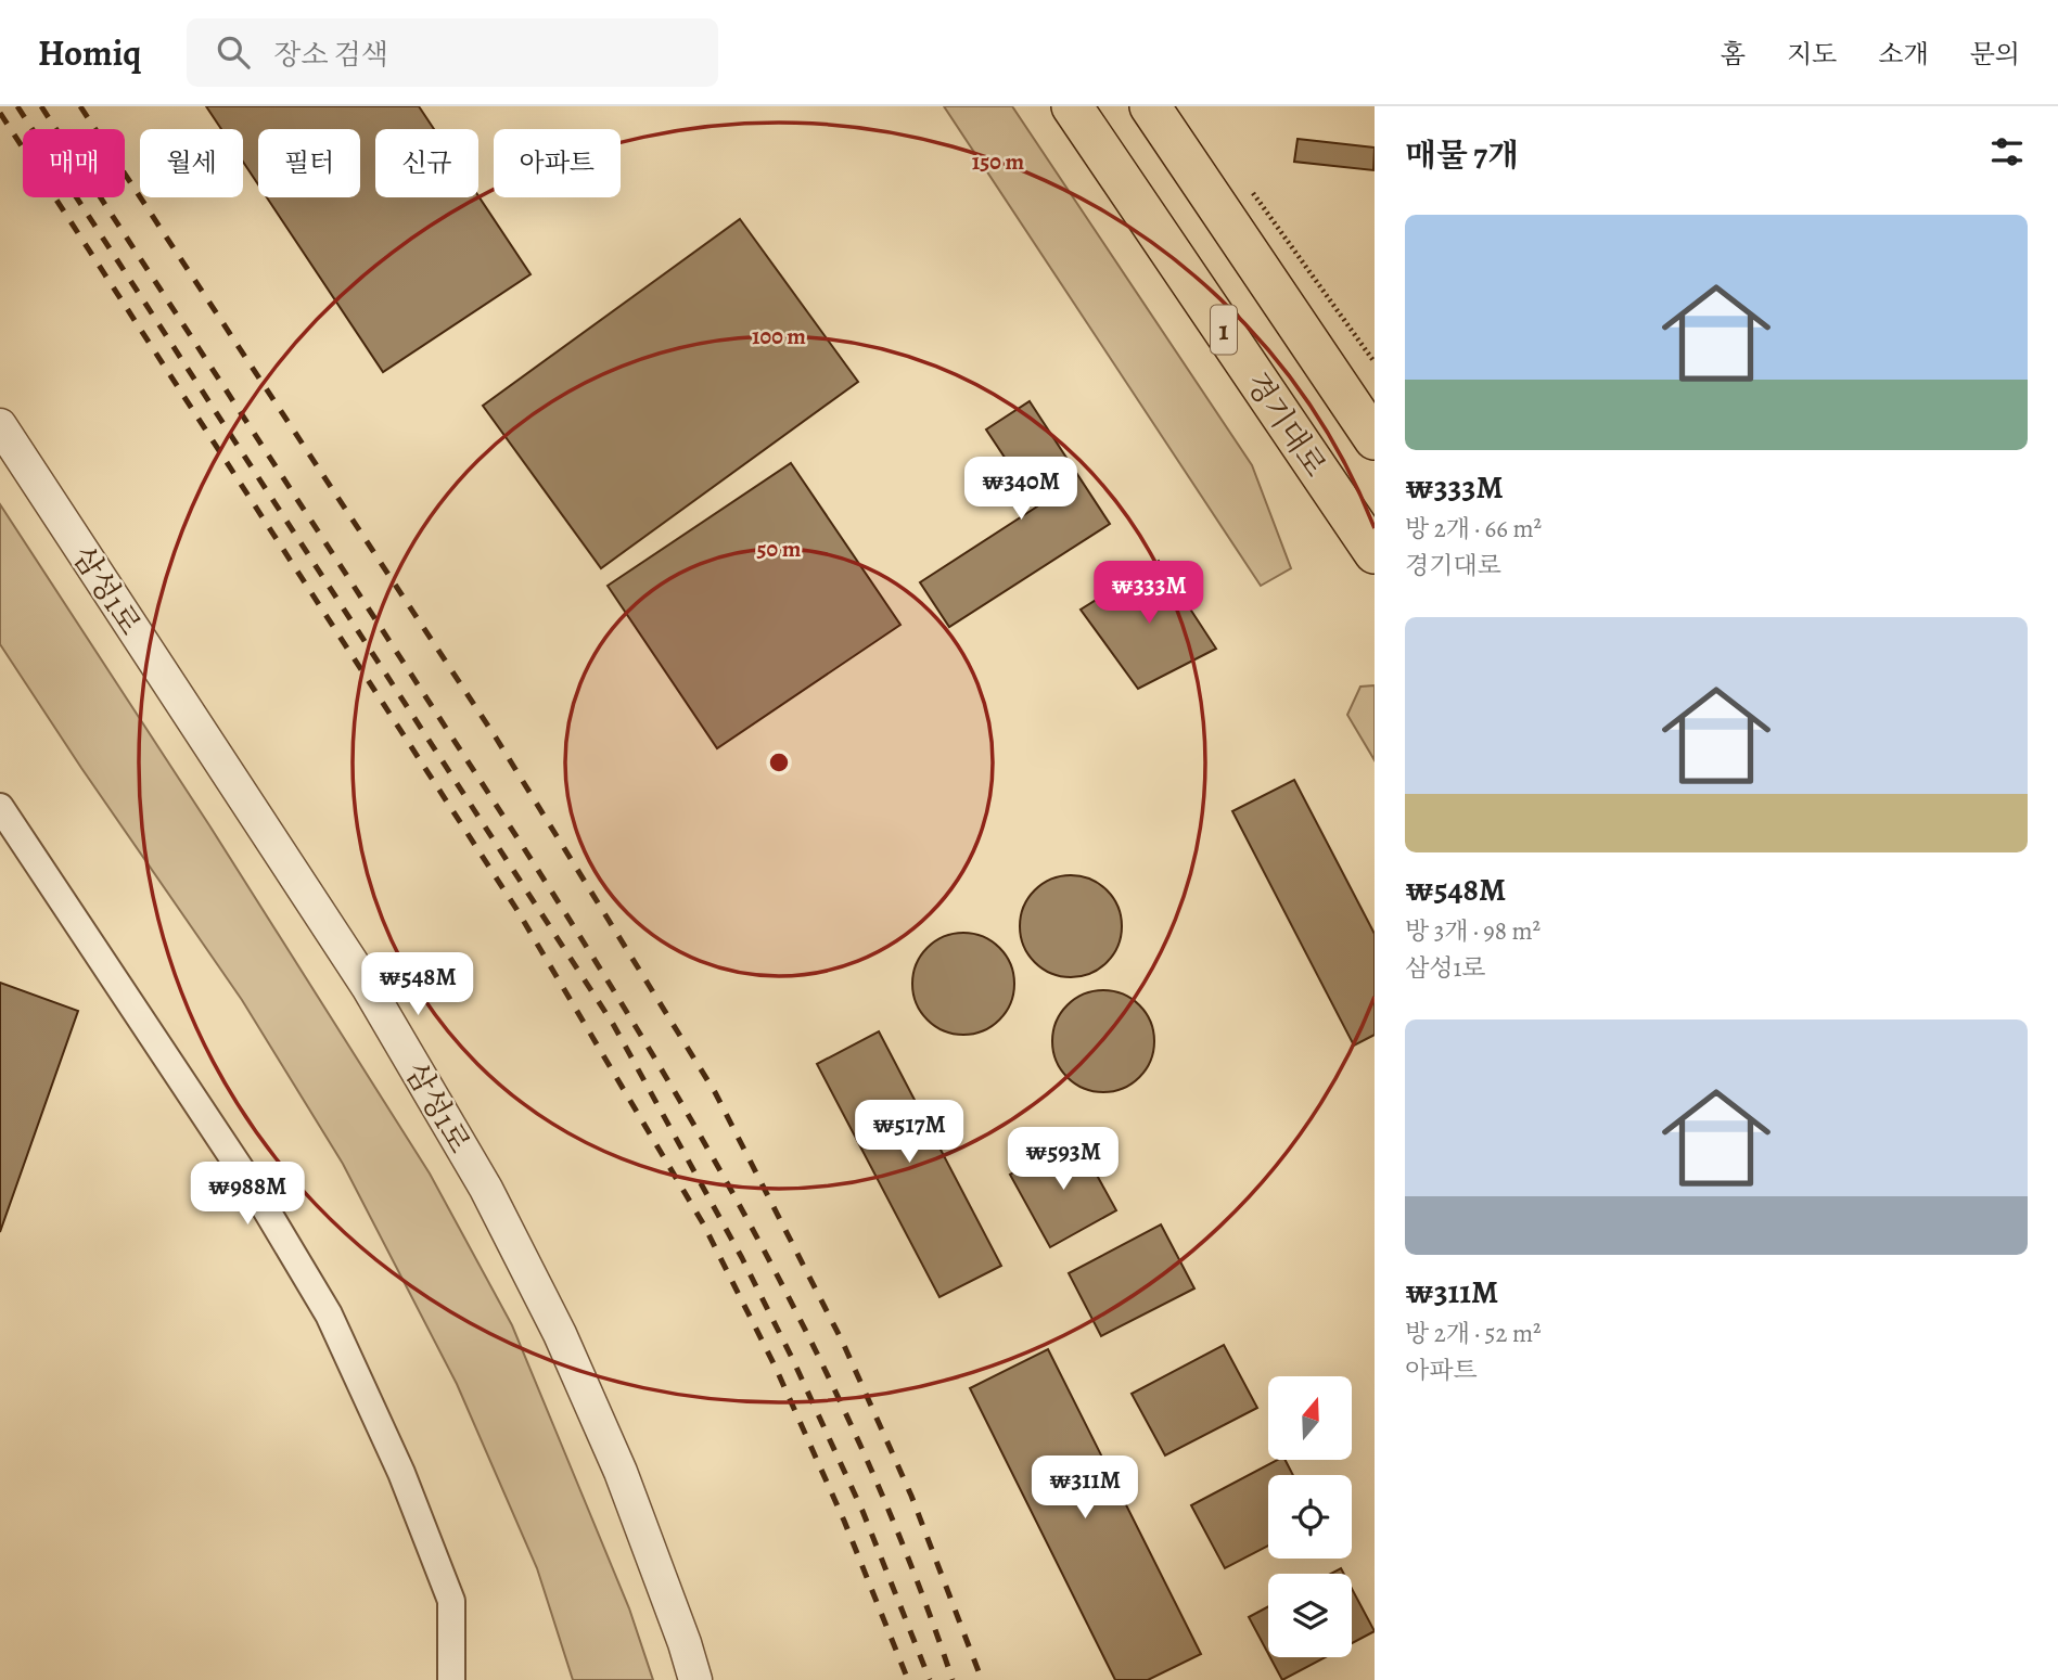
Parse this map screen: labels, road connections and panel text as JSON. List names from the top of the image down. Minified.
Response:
{"streets":{"main road":["1","경기대로"],"street":["삼성1로"]},"north":"top","page":{"header":"Homiq","search":"장소 검색","nav":["홈","지도","소개","문의"],"heading":"매물 7개","chip":["매매","월세","필터","신규","아파트"],"list":[{"name":"₩333M","note":"방 2개 · 66 m² · 경기대로"},{"name":"₩548M","note":"방 3개 · 98 m² · 삼성1로"},{"name":"₩311M","note":"방 2개 · 52 m² · 아파트"}],"price":["₩340M","₩333M","₩548M","₩517M","₩593M","₩988M","₩311M"]},"rings":["150 m","100 m","50 m"]}
